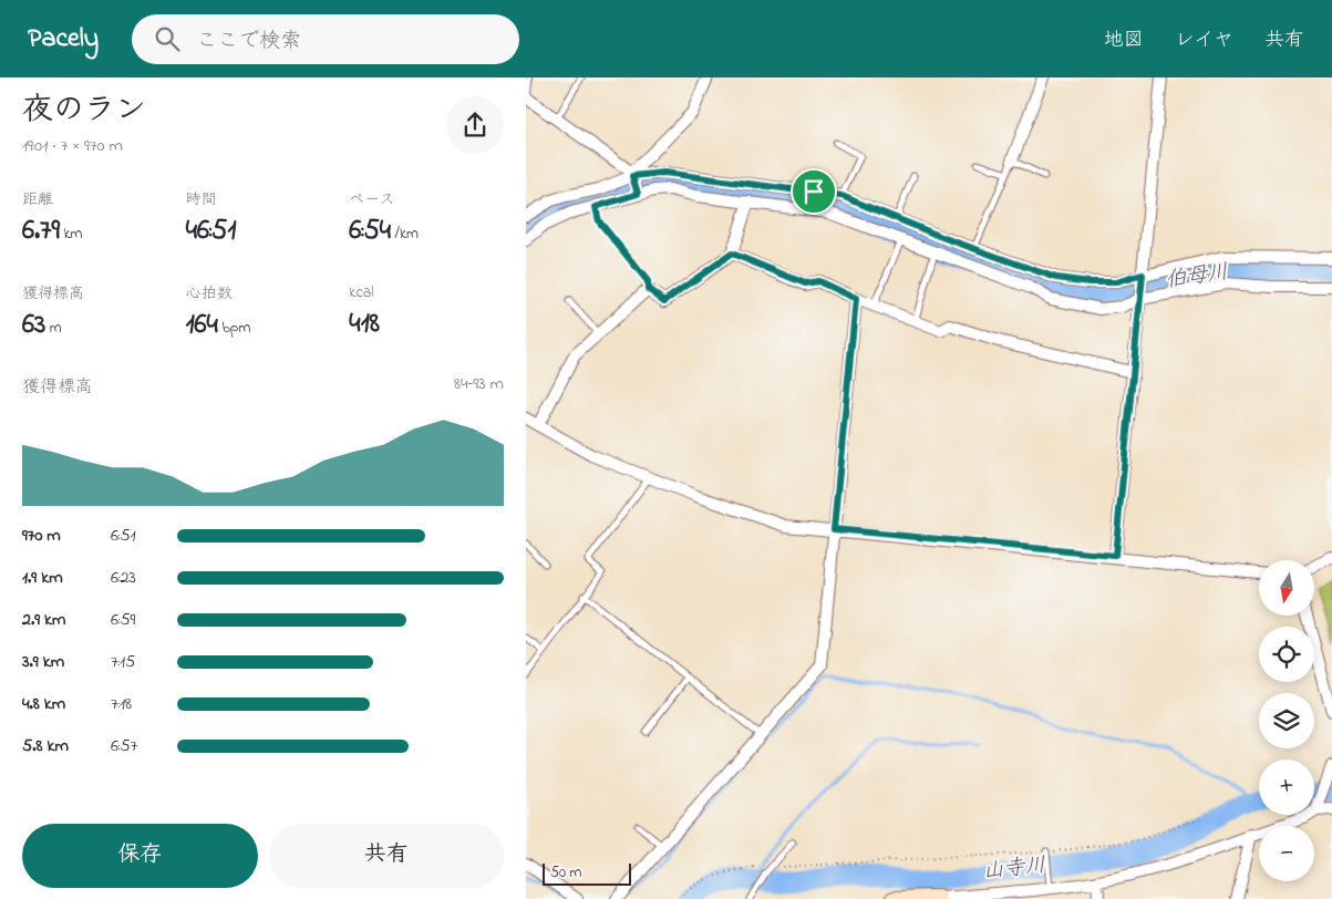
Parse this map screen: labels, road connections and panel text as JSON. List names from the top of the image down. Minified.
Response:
{"water":["伯母川","山寺川"],"scale_bar":"50 m","north":"bottom","page":{"header":"Pacely","search":"ここで検索","nav":["地図","レイヤ","共有"],"heading":["夜のラン","19:01 · 7 × 970 m"],"stats":[["距離","6.79 km"],["時間","46:51"],["ペース","6:54 /km"],["獲得標高","63 m"],["心拍数","164 bpm"],["kcal","418"]],"chart":["獲得標高","84–93 m"],"list":[{"name":"970 m","note":"6:51"},{"name":"1.9 km","note":"6:23"},{"name":"2.9 km","note":"6:59"},{"name":"3.9 km","note":"7:15"},{"name":"4.8 km","note":"7:18"},{"name":"5.8 km","note":"6:57"}],"map_buttons":["+","−"],"buttons":["保存","共有"],"scale":"50 m"}}
